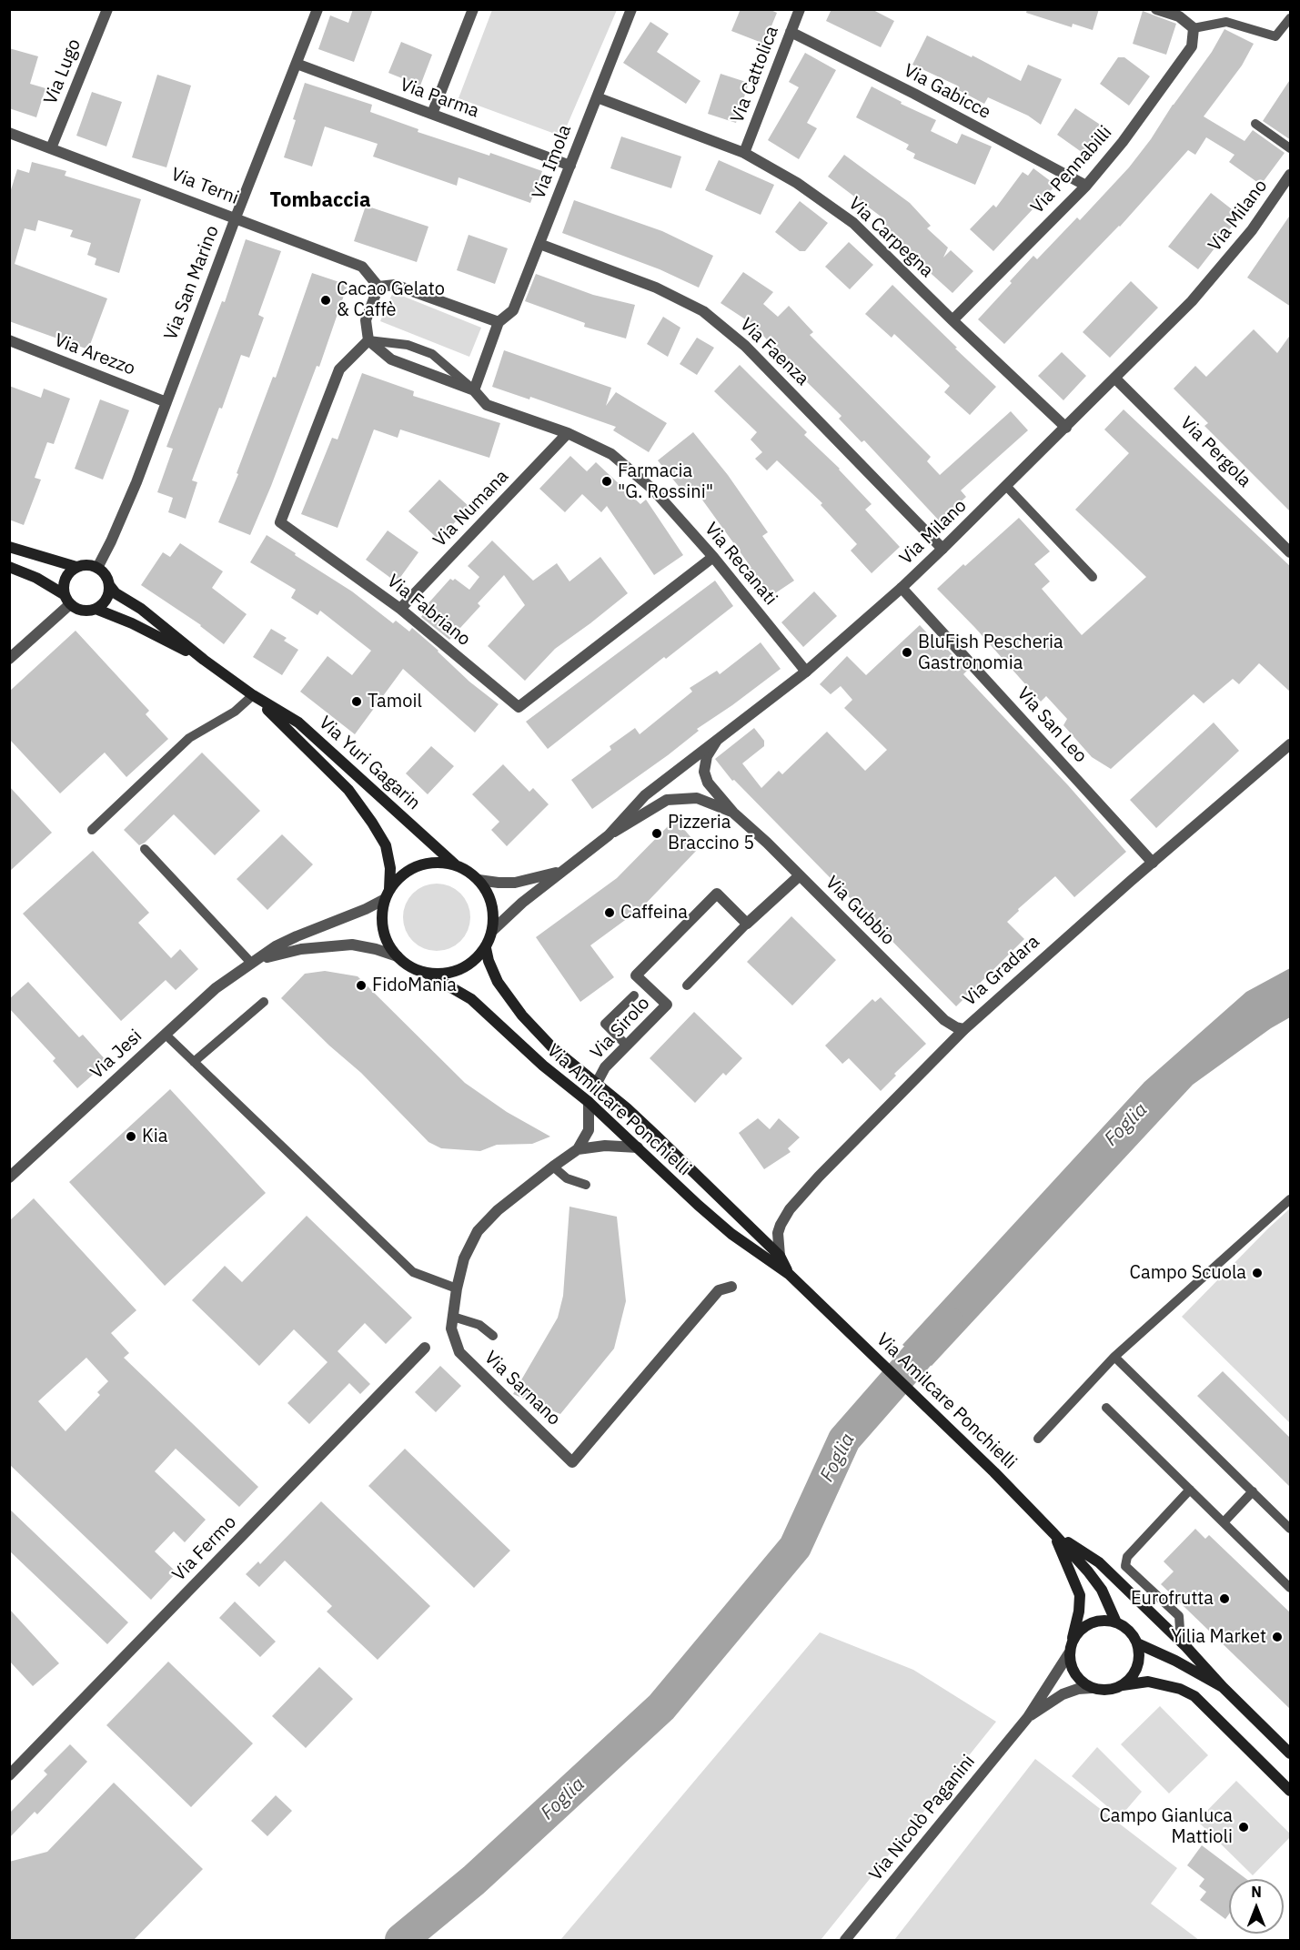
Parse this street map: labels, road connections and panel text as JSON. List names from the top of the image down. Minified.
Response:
{"streets":{"main road":["Via Yuri Gagarin","Via Amilcare Ponchielli"],"street":["Via Lugo","Via Cattolica","Via Gabicce","Via Parma","Via Imola","Via Pennabilli","Via Terni","Via Milano","Via Carpegna","Via San Marino","Via Faenza","Via Arezzo","Via Pergola","Via Numana","Via Recanati","Via Fabriano","Via San Leo","Via Gubbio","Via Gradara","Via Sirolo","Via Jesi","Via Sarnano","Via Fermo","Via Nicolò Paganini"]},"crossings":[["Via Lugo","Via Terni"],["Via Cattolica","Via Gabicce"],["Via Cattolica","Via Carpegna"],["Via Gabicce","Via Pennabilli"],["Via Parma","Via Imola"],["Via Parma","Via San Marino"],["Via Imola","Via Carpegna"],["Via Imola","Via Faenza"],["Via Pennabilli","Via Carpegna"],["Via Terni","Via San Marino"],["Via Milano","Via Carpegna"],["Via Milano","Via Faenza"],["Via Milano","Via Pergola"],["Via Milano","Via Recanati"],["Via Milano","Via San Leo"],["Via Milano","Via Yuri Gagarin"],["Via Milano","Via Gubbio"],["Via Milano","Via Jesi"],["Via Milano","Via Amilcare Ponchielli"],["Via San Marino","Via Arezzo"],["Via San Marino","Via Yuri Gagarin"],["Via Numana","Via Recanati"],["Via Numana","Via Fabriano"],["Via Recanati","Via Fabriano"],["Via San Leo","Via Gradara"],["Via Yuri Gagarin","Via Jesi"],["Via Yuri Gagarin","Via Amilcare Ponchielli"],["Via Gubbio","Via Gradara"],["Via Gradara","Via Amilcare Ponchielli"],["Via Sirolo","Via Amilcare Ponchielli"],["Via Jesi","Via Amilcare Ponchielli"],["Via Amilcare Ponchielli","Via Sarnano"],["Via Amilcare Ponchielli","Via Nicolò Paganini"]],"districts":["Tombaccia"],"water":["Foglia"],"places":["Cacao Gelato & Caffè","Farmacia \"G. Rossini\"","BluFish Pescheria Gastronomia","Tamoil","Pizzeria Braccino 5","Caffeina","FidoMania","Kia","Campo Scuola","Eurofrutta","Yilia Market","Campo Gianluca Mattioli"],"north":"top"}
